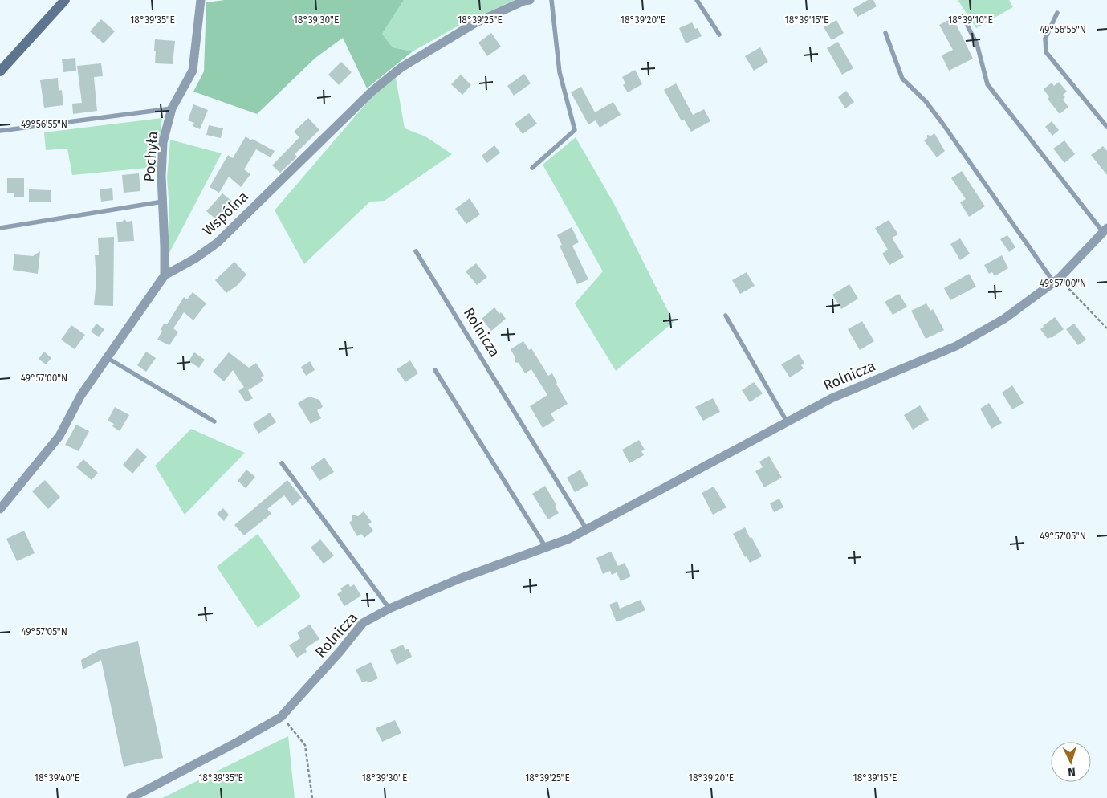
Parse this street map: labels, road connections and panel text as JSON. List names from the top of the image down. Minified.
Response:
{"streets":{"street":["Pochyła","Wspólna","Rolnicza"]},"crossings":[["Pochyła","Wspólna"]],"north":"bottom","coordinates":["18°39'35\"E","18°39'30\"E","18°39'25\"E","18°39'20\"E","18°39'15\"E","18°39'10\"E","49°56'55\"N","49°57'00\"N","49°57'05\"N","18°39'40\"E"]}
